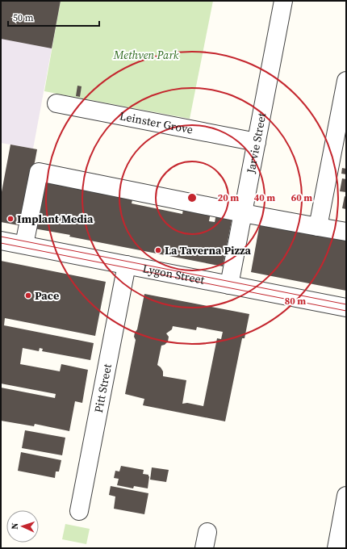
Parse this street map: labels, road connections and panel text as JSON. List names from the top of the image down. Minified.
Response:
{"streets":{"street":["Leinster Grove","Jarvie Street","Lygon Street","Pitt Street"]},"crossings":[["Leinster Grove","Jarvie Street"],["Jarvie Street","Lygon Street"],["Lygon Street","Pitt Street"]],"parks":["Methven Park"],"places":["Implant Media","La Taverna Pizza","Pace"],"scale_bar":"50 m","north":"left","rings":["20 m","40 m","60 m","80 m"]}
